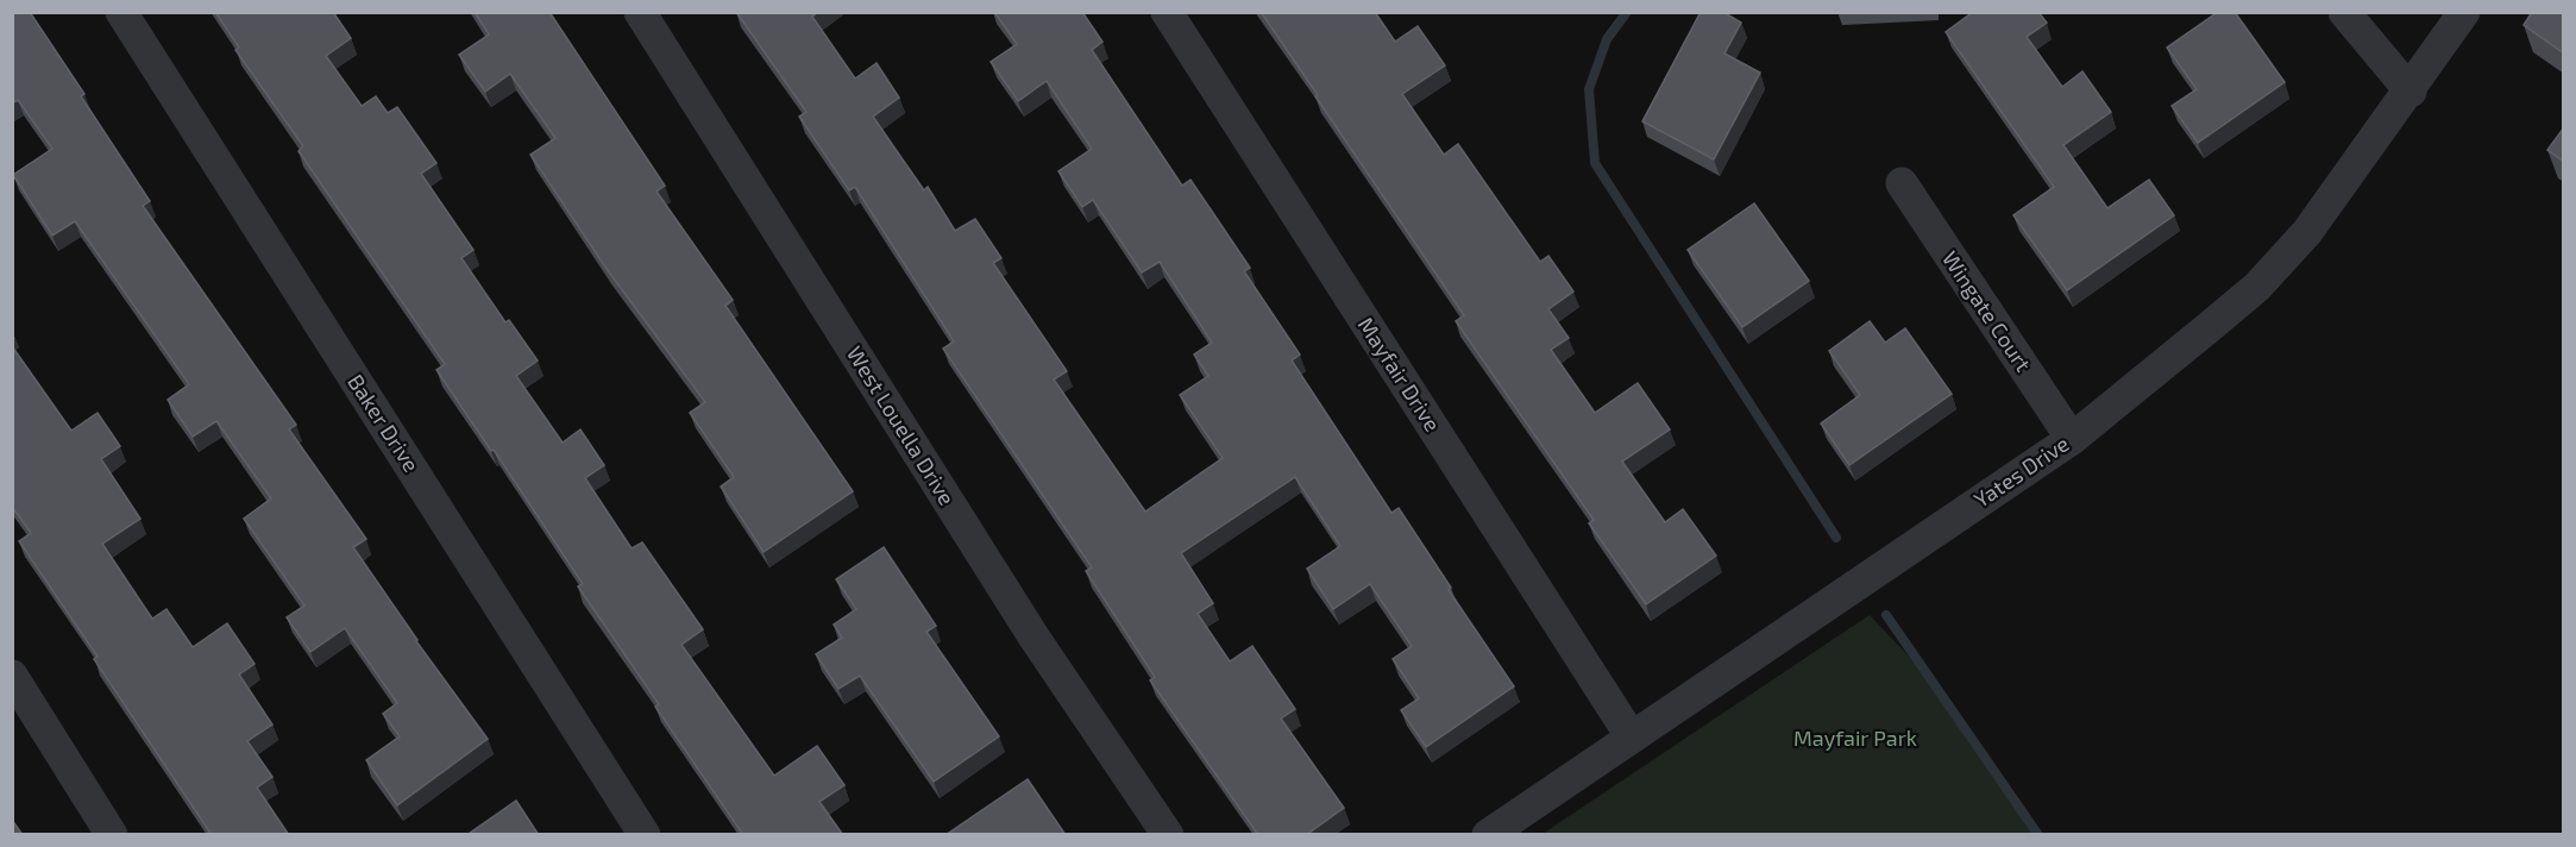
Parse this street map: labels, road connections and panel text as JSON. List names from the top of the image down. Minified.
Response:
{"streets":{"street":["Wingate Court","Mayfair Drive","Baker Drive","West Louella Drive","Yates Drive"]},"crossings":[["Wingate Court","Yates Drive"],["Mayfair Drive","Yates Drive"]],"parks":["Mayfair Park"]}
